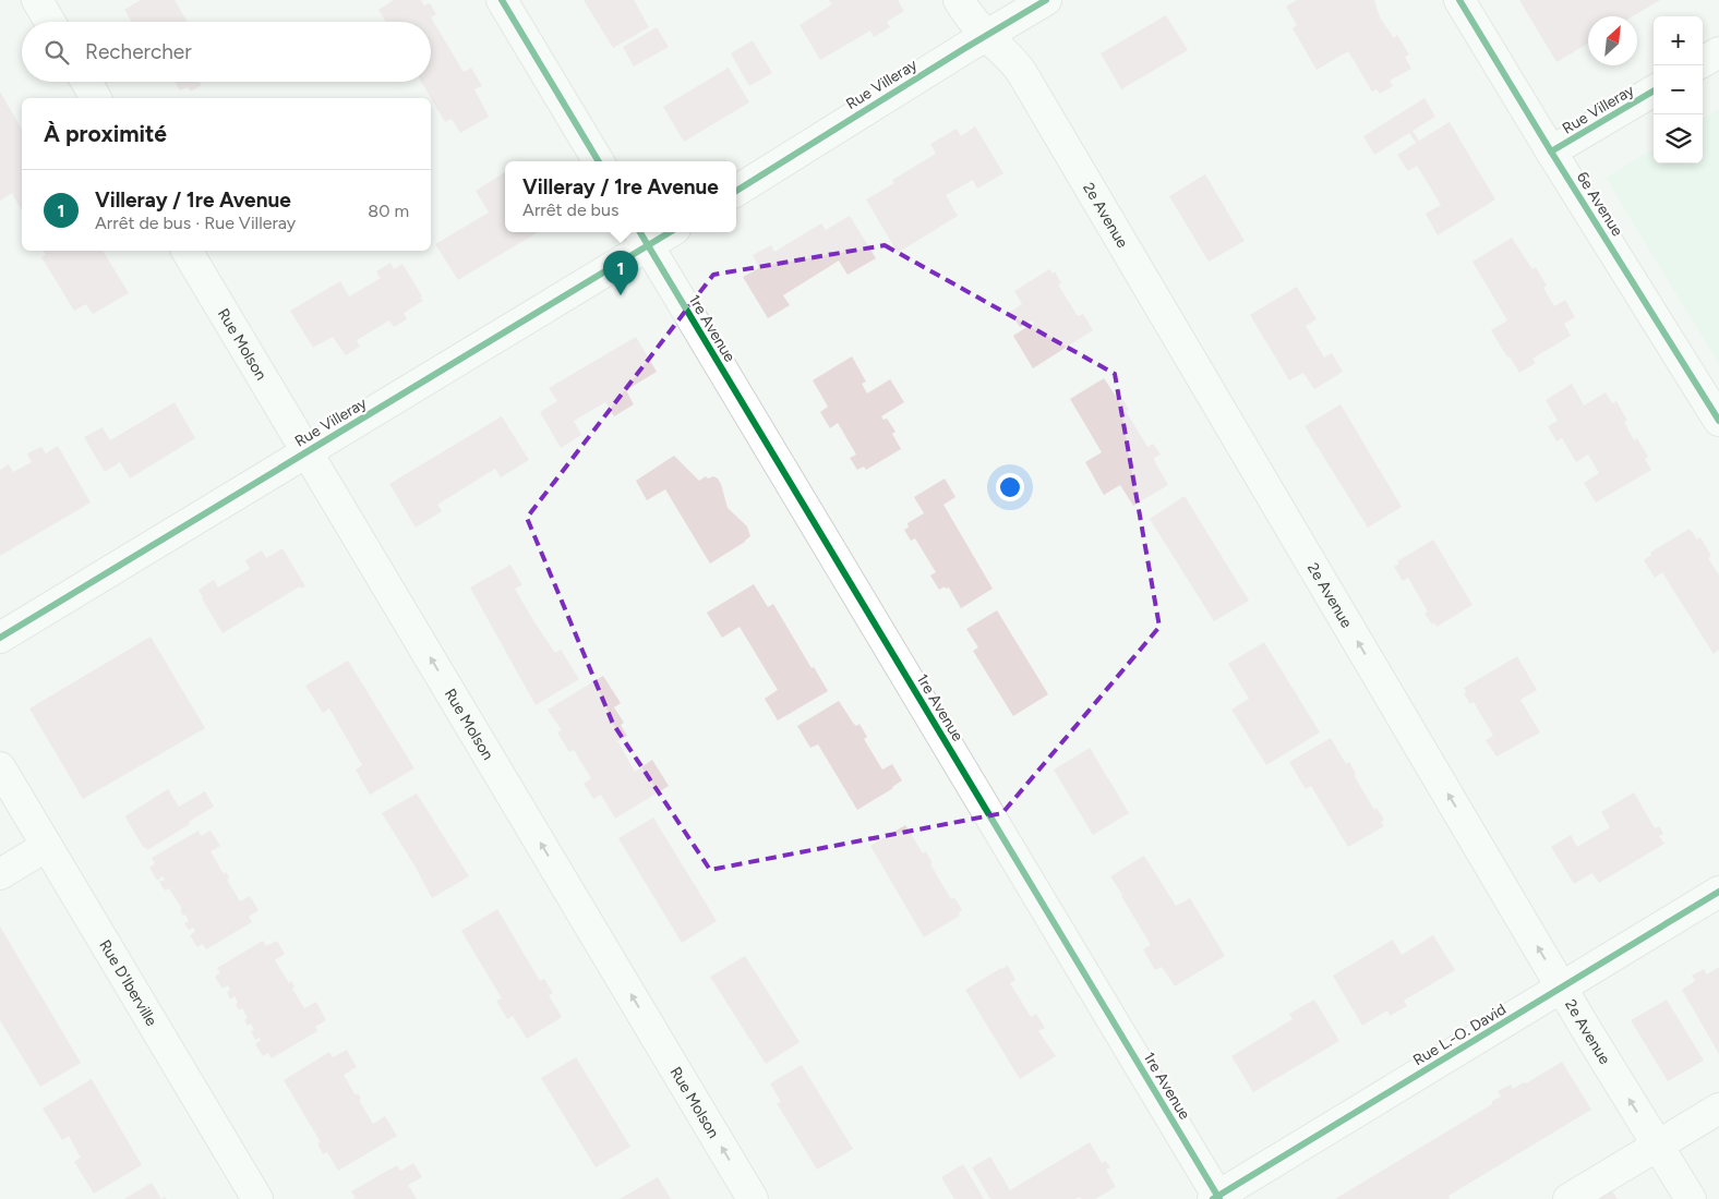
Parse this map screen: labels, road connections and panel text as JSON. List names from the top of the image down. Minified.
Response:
{"streets":{"street":["Rue Villeray","6e Avenue","2e Avenue","1re Avenue","Rue Molson","Rue D'Iberville","Rue L.-O. David"]},"crossings":[["Rue Villeray","6e Avenue"],["Rue Villeray","2e Avenue"],["Rue Villeray","1re Avenue"],["Rue Villeray","Rue Molson"],["2e Avenue","Rue L.-O. David"],["1re Avenue","Rue L.-O. David"]],"one_way":["2e Avenue","Rue Molson"],"north":"top right","page":{"map_buttons":["+","−"],"search":"Rechercher","heading":"À proximité","popup":["Villeray / 1re Avenue","Arrêt de bus"],"list":[{"mark":"1","name":"Villeray / 1re Avenue","note":"Arrêt de bus · Rue Villeray","value":"80 m"}],"pins":"1"}}
